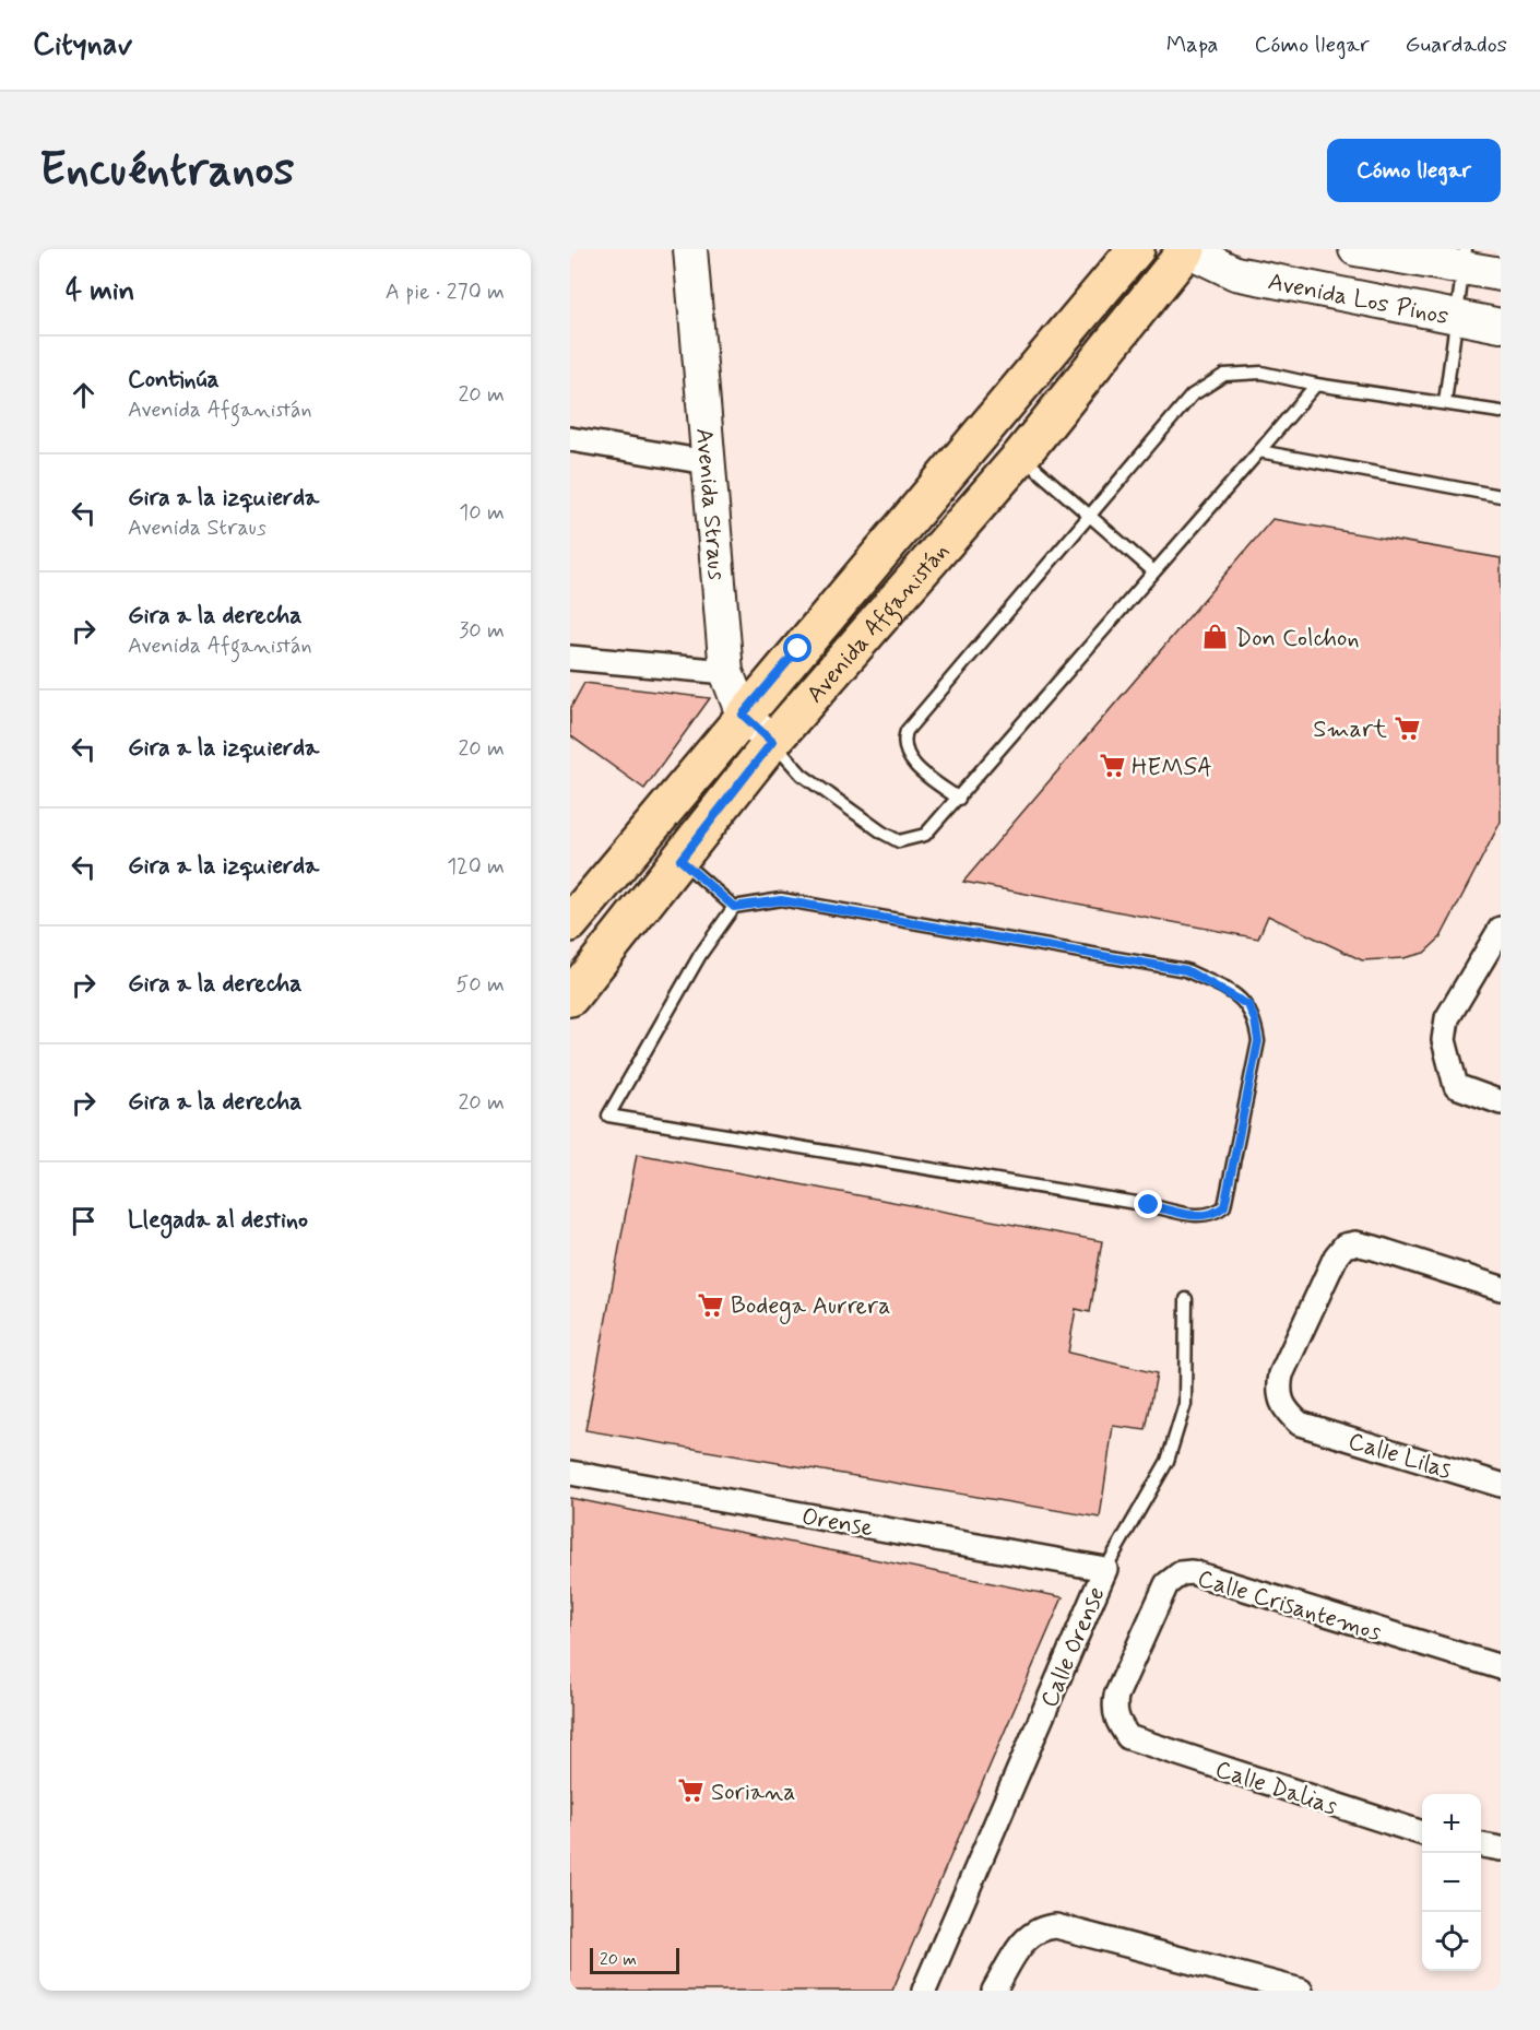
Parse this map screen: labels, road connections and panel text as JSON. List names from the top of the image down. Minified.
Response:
{"streets":{"main road":["Avenida Afganistán"],"street":["Avenida Los Pinos","Avenida Straus","Calle Lilas","Orense","Calle Crisantemos","Calle Orense","Calle Dalias"]},"crossings":[["Avenida Los Pinos","Avenida Afganistán"],["Avenida Straus","Avenida Afganistán"],["Orense","Calle Orense"],["Calle Crisantemos","Calle Dalias"]],"places":{"shop":["Don Colchon"],"supermarket":["Smart","HEMSA","Bodega Aurrera","Soriana"]},"scale_bar":"20 m","page":{"header":"Citynav","nav":["Mapa","Cómo llegar","Guardados"],"buttons":"Cómo llegar","title":"Encuéntranos","heading":["4 min","A pie · 270 m"],"list":[["Continúa","Avenida Afganistán","20 m"],["Gira a la izquierda","Avenida Straus","10 m"],["Gira a la derecha","Avenida Afganistán","30 m"],["Gira a la izquierda","20 m"],["Gira a la izquierda","120 m"],["Gira a la derecha","50 m"],["Gira a la derecha","20 m"],"Llegada al destino"],"map_buttons":["+","−"],"scale":"20 m"}}
